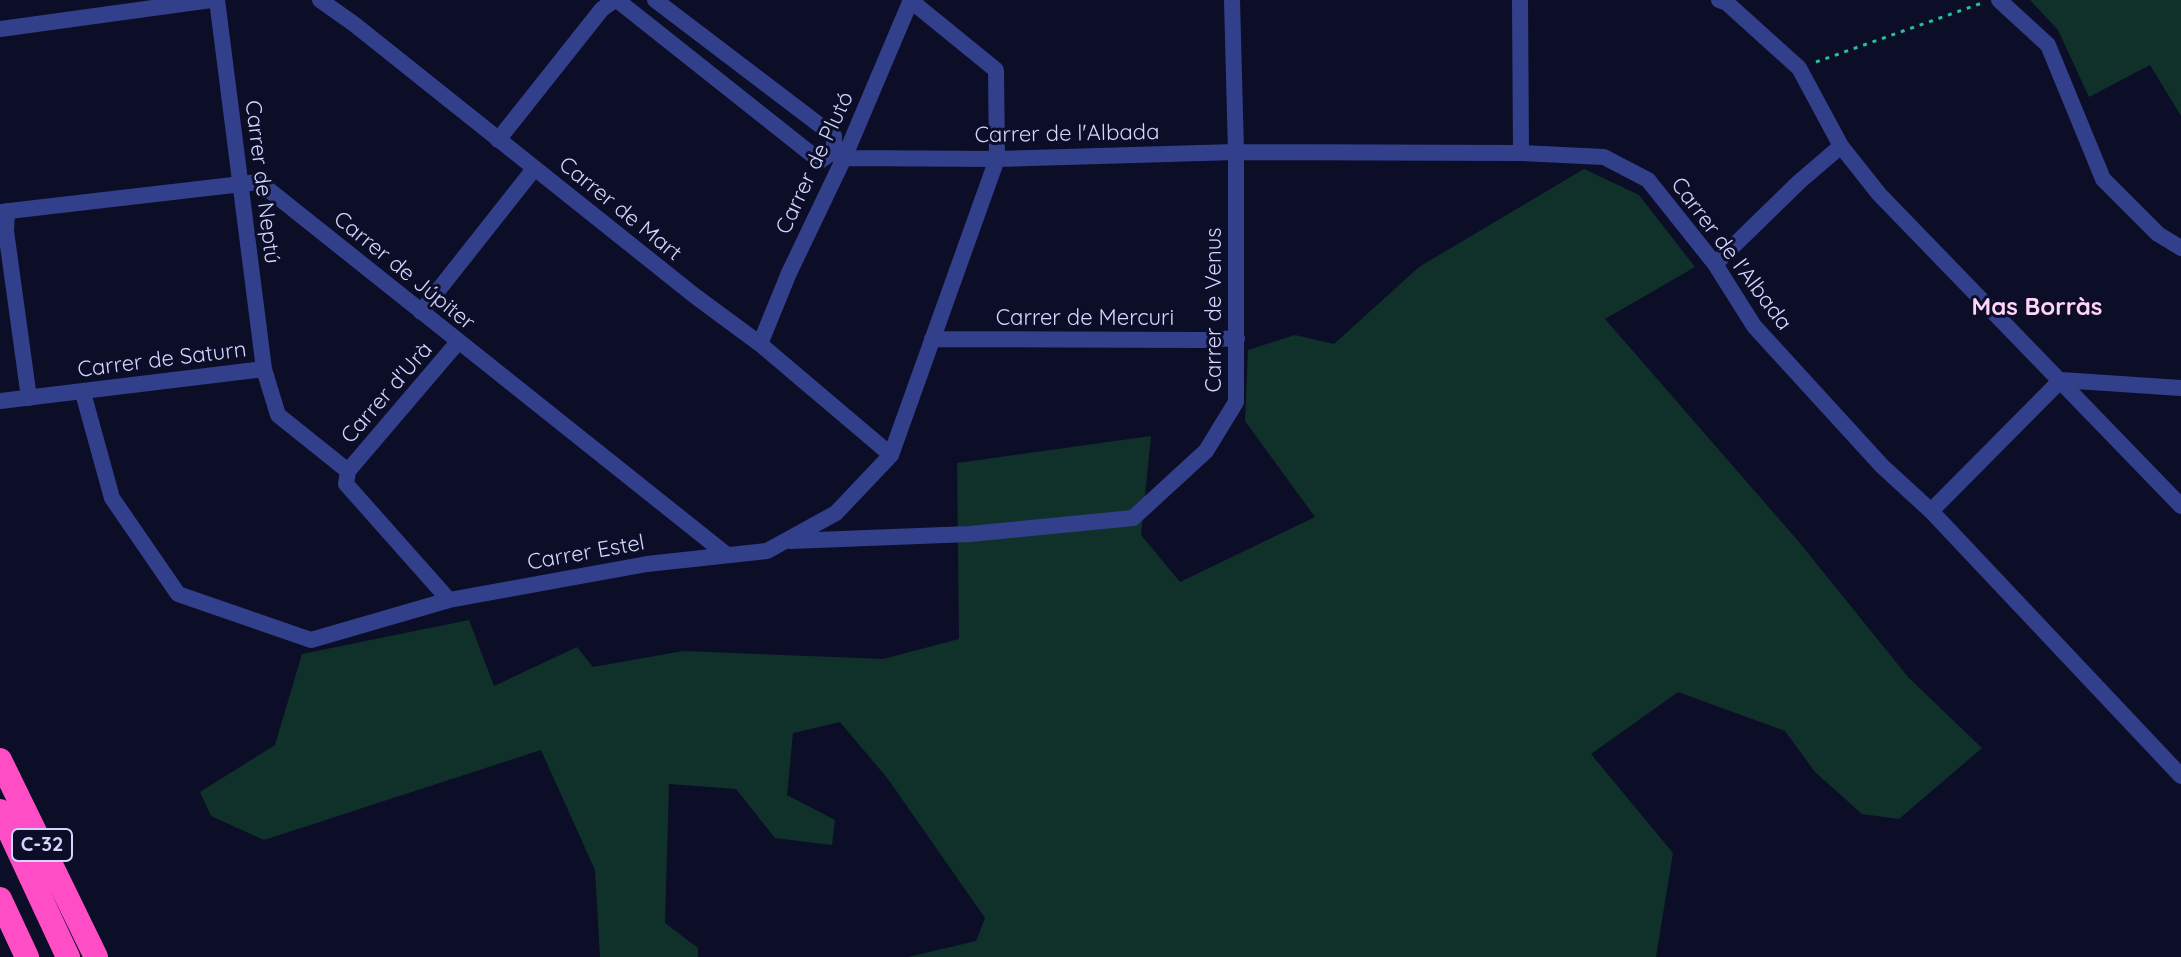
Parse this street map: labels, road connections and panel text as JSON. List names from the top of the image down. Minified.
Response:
{"streets":{"highway":["C-32"],"street":["Carrer de l'Albada","Carrer de Plutó","Carrer de Neptú","Carrer de Mart","Carrer de Júpiter","Carrer de Venus","Carrer de Mercuri","Carrer de Saturn","Carrer d'Urà","Carrer Estel"]},"crossings":[["Carrer de l'Albada","Carrer de Plutó"],["Carrer de l'Albada","Carrer de Venus"],["Carrer de l'Albada","Carrer Estel"],["Carrer de Plutó","Carrer de Mart"],["Carrer de Neptú","Carrer de Júpiter"],["Carrer de Neptú","Carrer de Saturn"],["Carrer de Mart","Carrer d'Urà"],["Carrer de Mart","Carrer Estel"],["Carrer de Júpiter","Carrer d'Urà"],["Carrer de Júpiter","Carrer Estel"],["Carrer de Venus","Carrer de Mercuri"],["Carrer de Venus","Carrer Estel"],["Carrer de Mercuri","Carrer Estel"],["Carrer de Saturn","Carrer d'Urà"],["Carrer de Saturn","Carrer Estel"]],"districts":["Mas Borràs"]}
